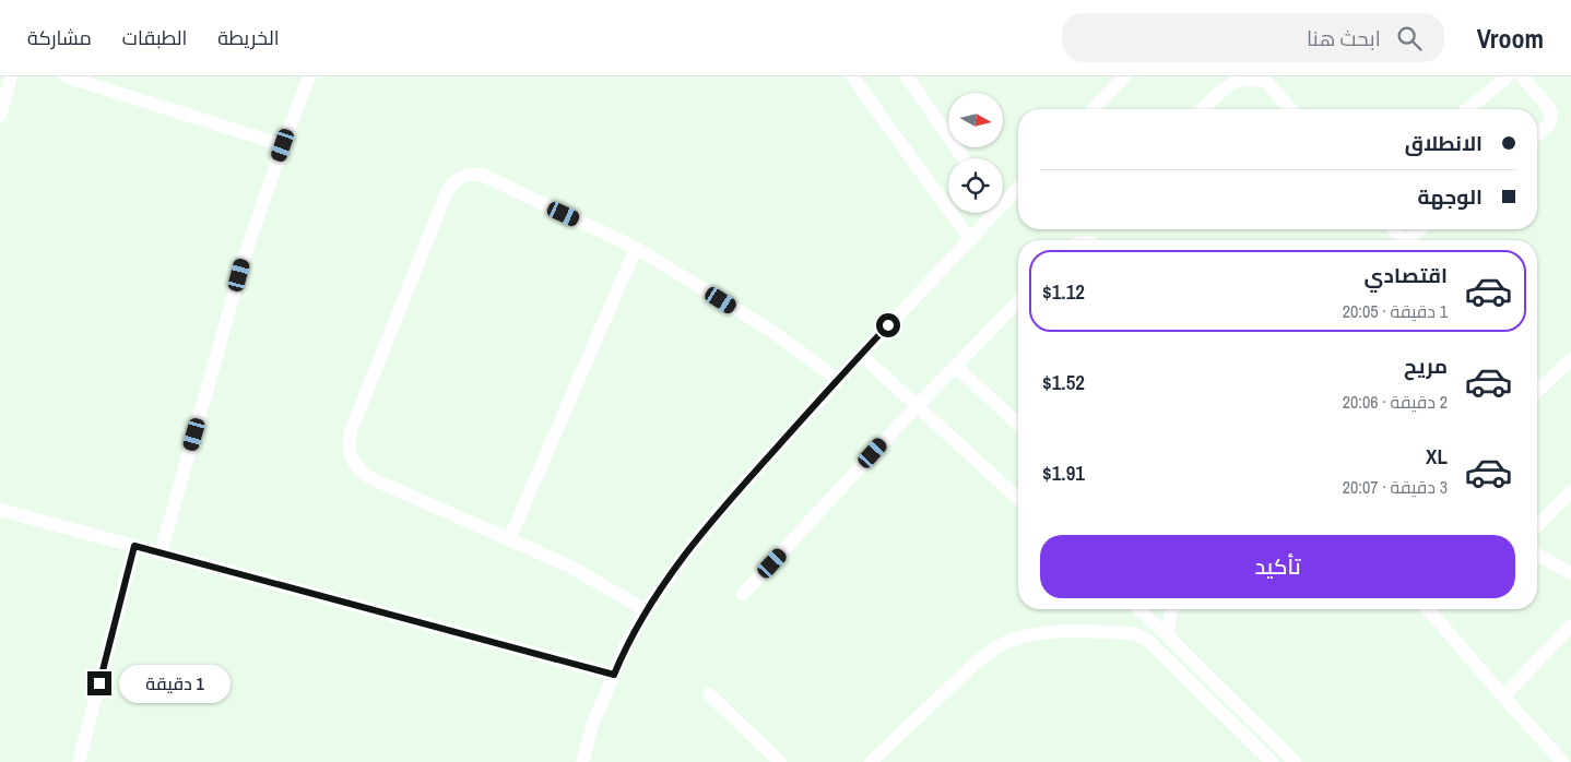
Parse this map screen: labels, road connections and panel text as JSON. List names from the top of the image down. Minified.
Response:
{"north":"right","page":{"header":"Vroom","search":"ابحث هنا","nav":["الخريطة","الطبقات","مشاركة"],"banner":["الانطلاق","الوجهة"],"list":[{"name":"اقتصادي","note":"1 دقيقة · 20:05","value":"$1.12"},{"name":"مريح","note":"2 دقيقة · 20:06","value":"$1.52"},{"name":"XL","note":"3 دقيقة · 20:07","value":"$1.91"}],"buttons":"تأكيد","bubble":"1 دقيقة"}}
